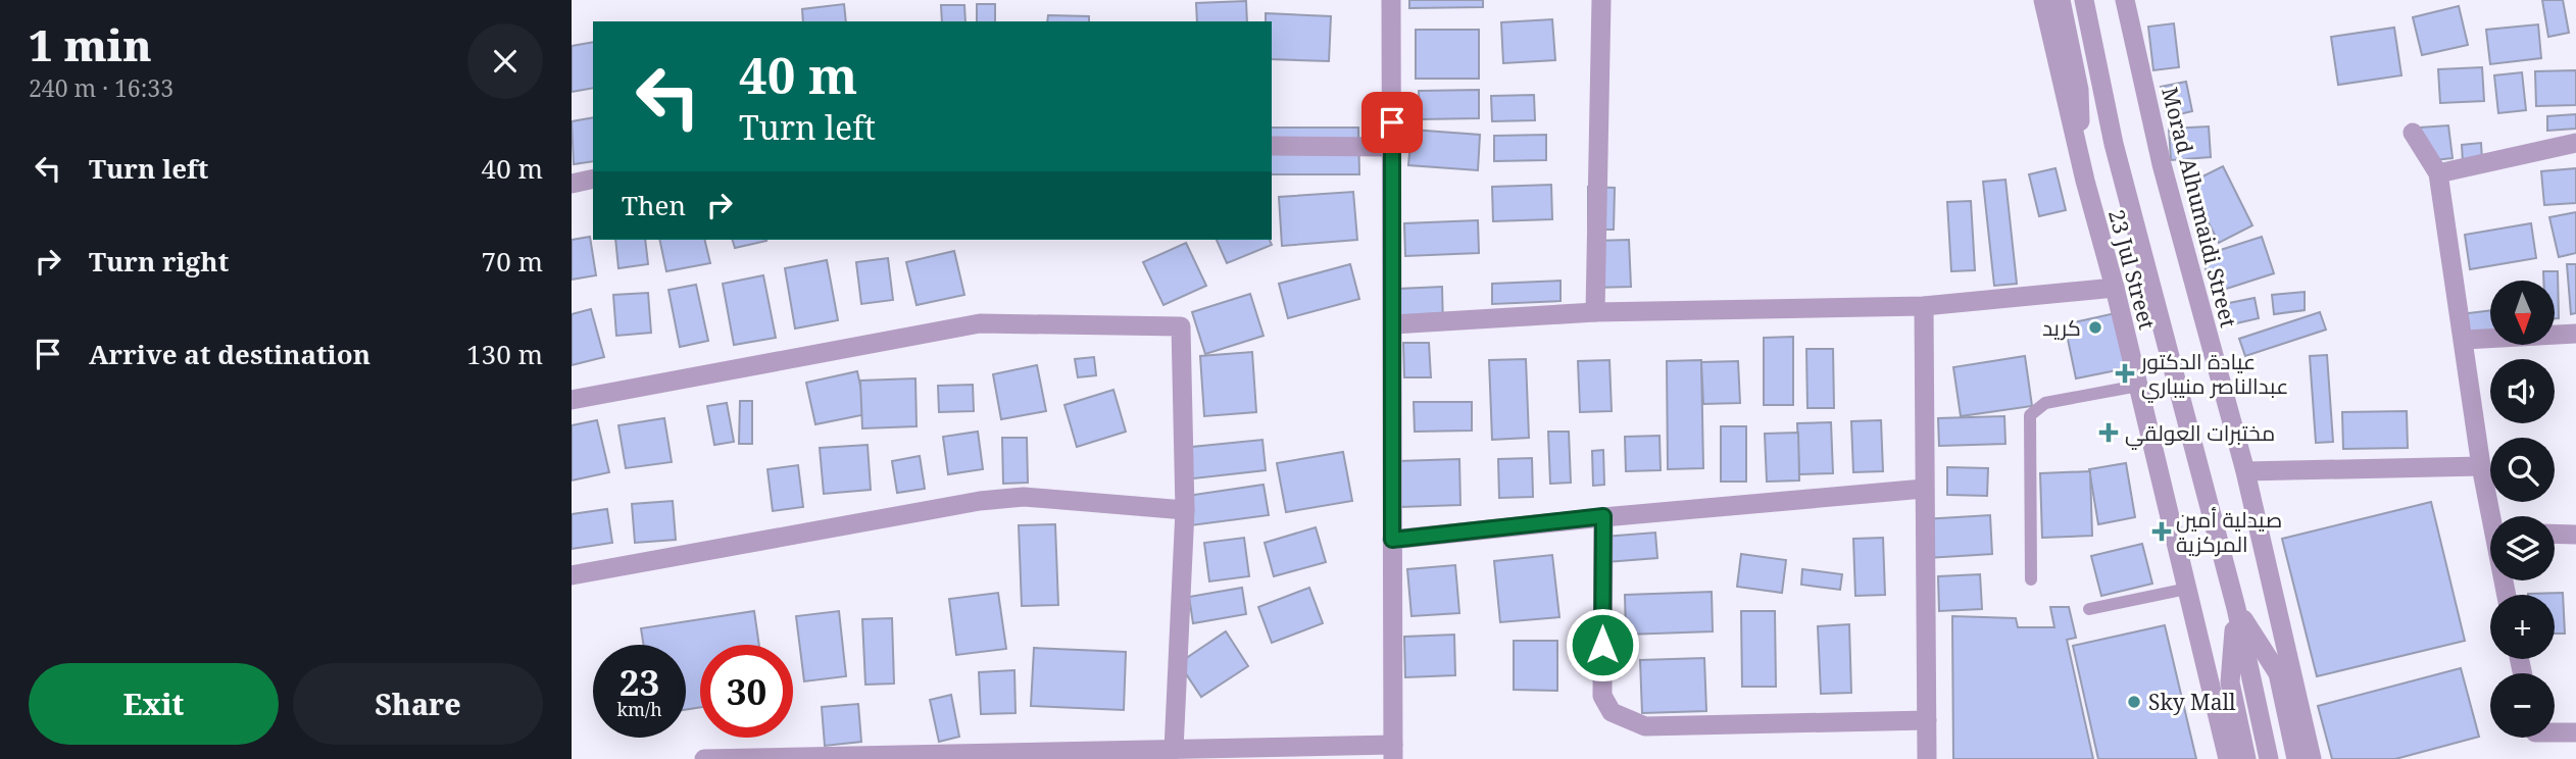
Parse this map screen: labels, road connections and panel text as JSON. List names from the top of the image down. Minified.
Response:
{"streets":{"street":["Morad Alhumaidi Street","23 Jul Street"]},"places":{"other":["كريد","Sky Mall"],"health":["عيادة الدكتور عبدالناصر منيباري","مختبرات العولقي","صيدلية أمين المركزية"]},"north":"bottom","page":{"heading":["1 min","240 m · 16:33"],"turn":["40 m","Turn left"],"list":[{"name":"Turn left","value":"40 m"},{"name":"Turn right","value":"70 m"},{"name":"Arrive at destination","value":"130 m"}],"then":"Then","map_buttons":["+","−"],"speed":"23 km/h","limit":"30","buttons":["Exit","Share"]}}
